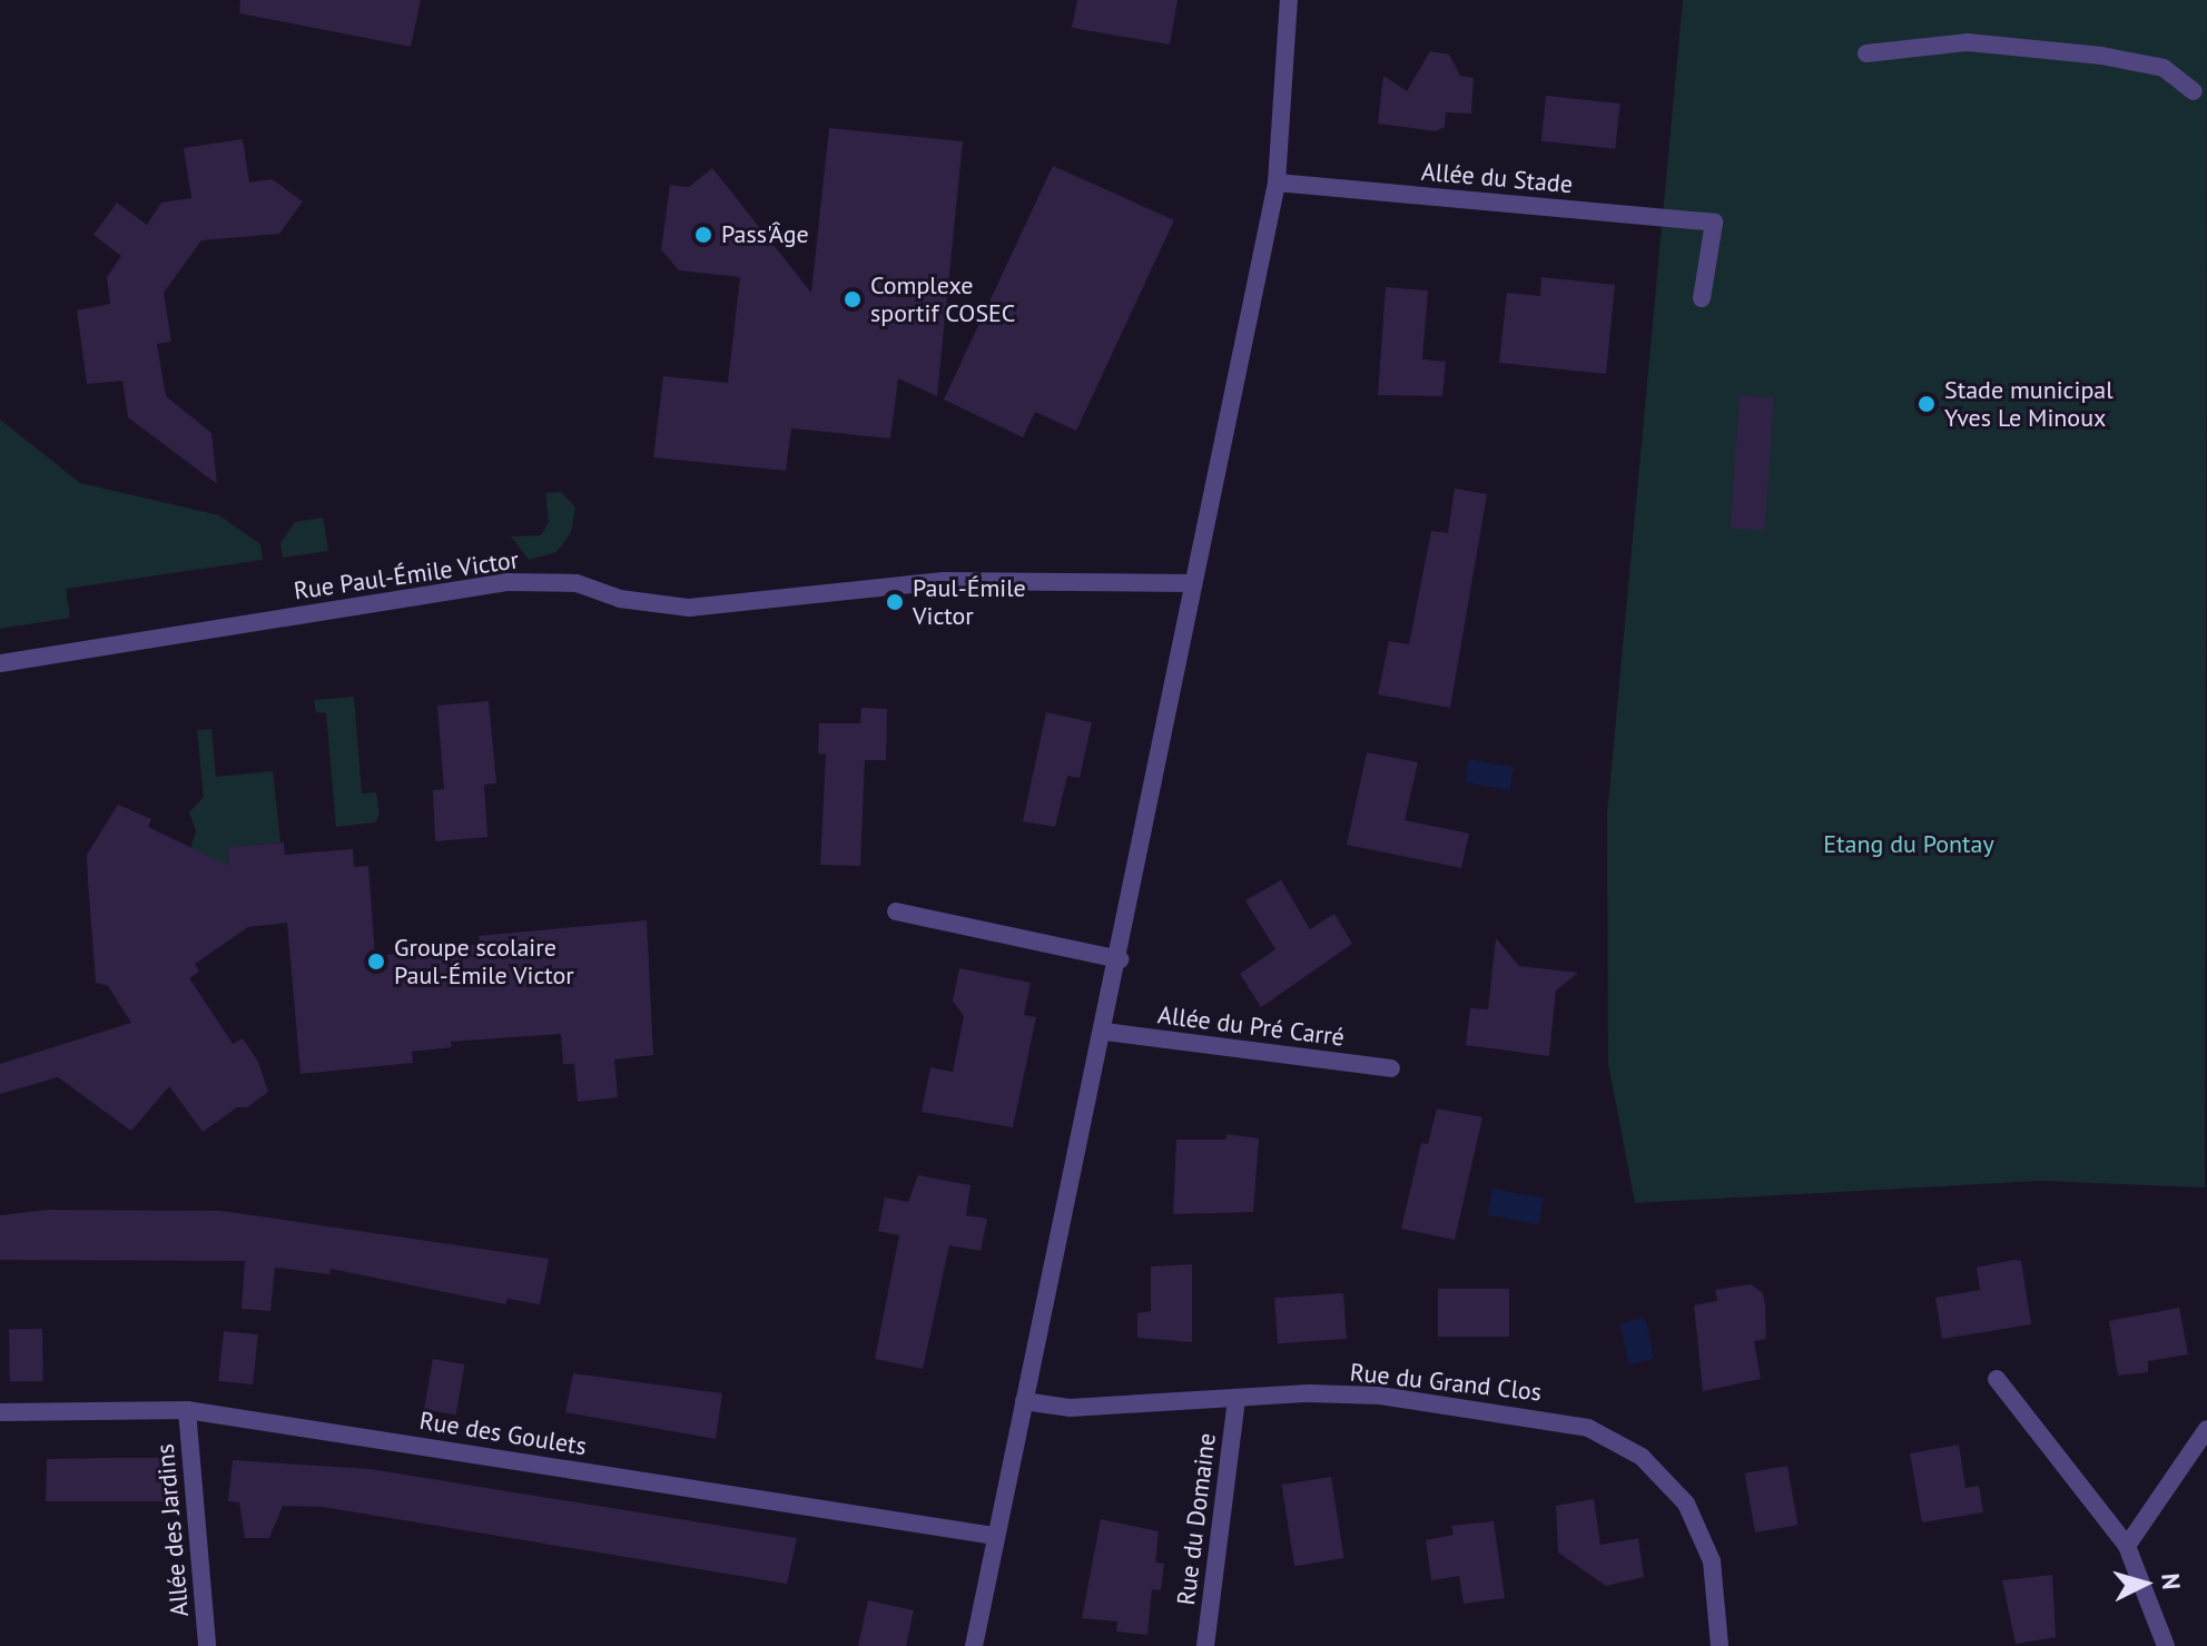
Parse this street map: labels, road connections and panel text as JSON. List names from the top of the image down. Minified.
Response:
{"streets":{"street":["Allée du Stade","Rue Paul-Émile Victor","Allée du Pré Carré","Rue du Grand Clos","Rue des Goulets","Rue du Domaine","Allée des Jardins"]},"crossings":[["Rue du Grand Clos","Rue du Domaine"],["Rue des Goulets","Allée des Jardins"]],"parks":["Etang du Pontay"],"places":["Pass'Âge","Complexe sportif COSEC","Stade municipal Yves Le Minoux","Paul-Émile Victor","Groupe scolaire Paul-Émile Victor"],"north":"right"}
